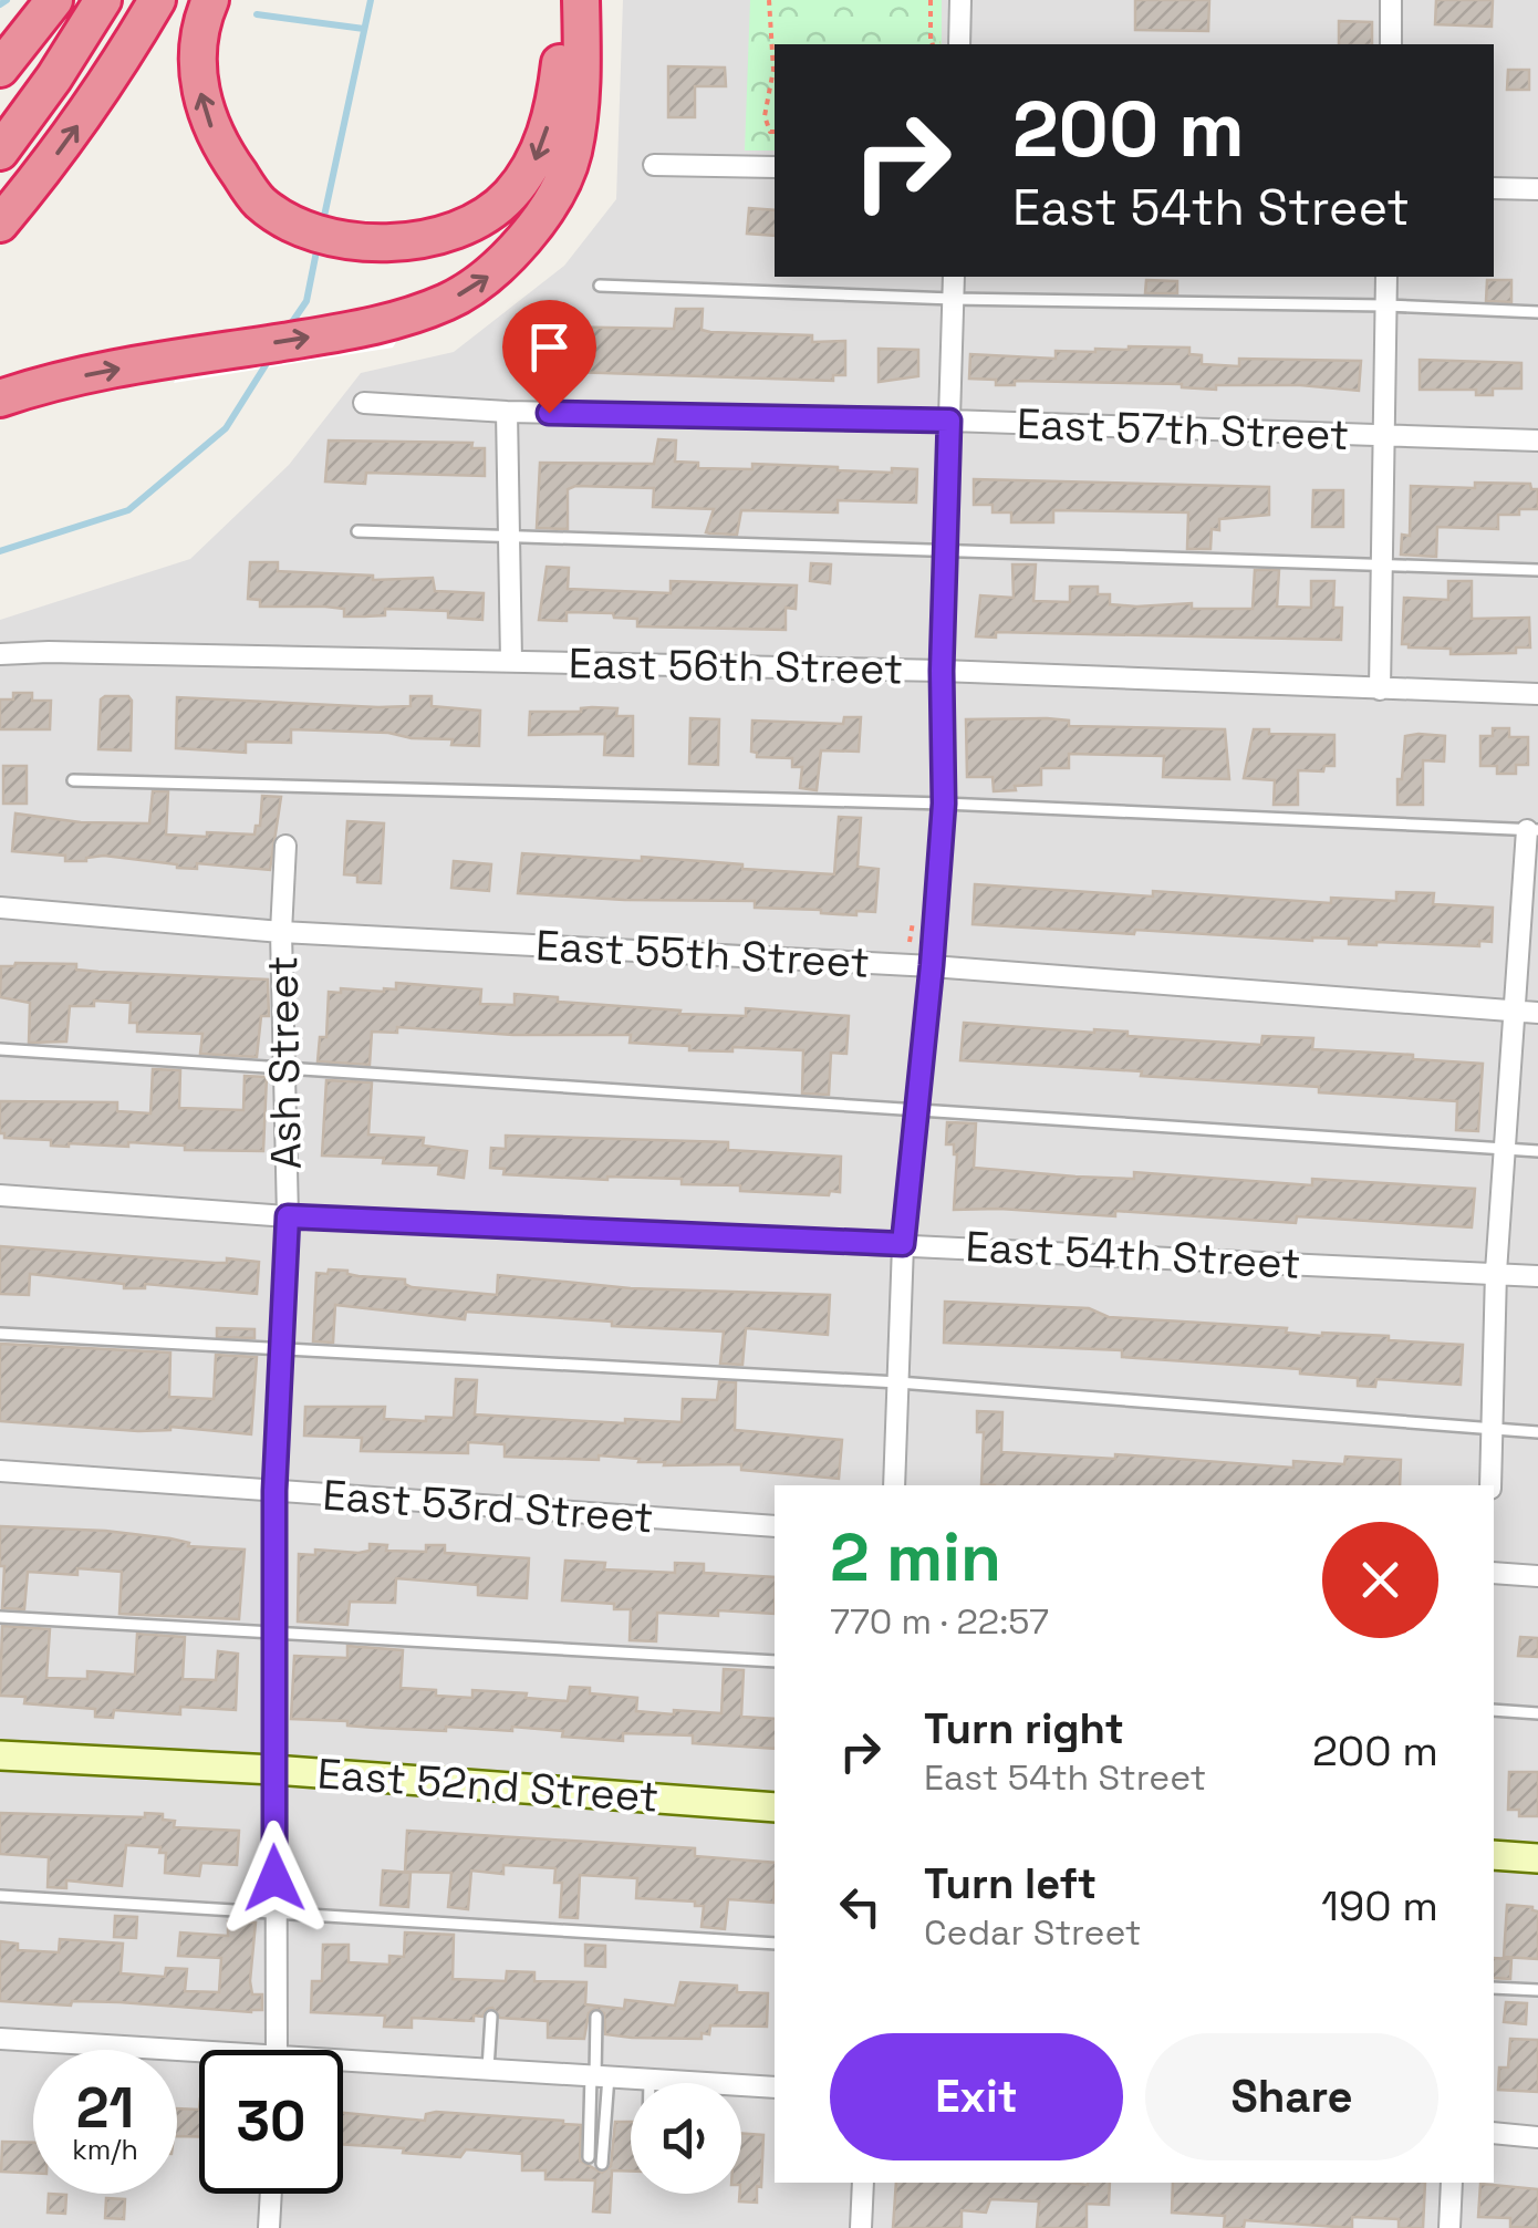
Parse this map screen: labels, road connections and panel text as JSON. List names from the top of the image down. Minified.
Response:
{"streets":{"main road":["East 52nd Street"],"street":["East 57th Street","East 56th Street","East 55th Street","Ash Street","East 54th Street","East 53rd Street"]},"crossings":[["East 55th Street","Ash Street"],["Ash Street","East 54th Street"],["Ash Street","East 53rd Street"],["Ash Street","East 52nd Street"]],"page":{"turn":["200 m","East 54th Street"],"heading":["2 min","770 m · 22:57"],"list":[{"name":"Turn right","note":"East 54th Street","value":"200 m"},{"name":"Turn left","note":"Cedar Street","value":"190 m"}],"buttons":["Exit","Share"],"speed":"21 km/h","limit":"30"}}
